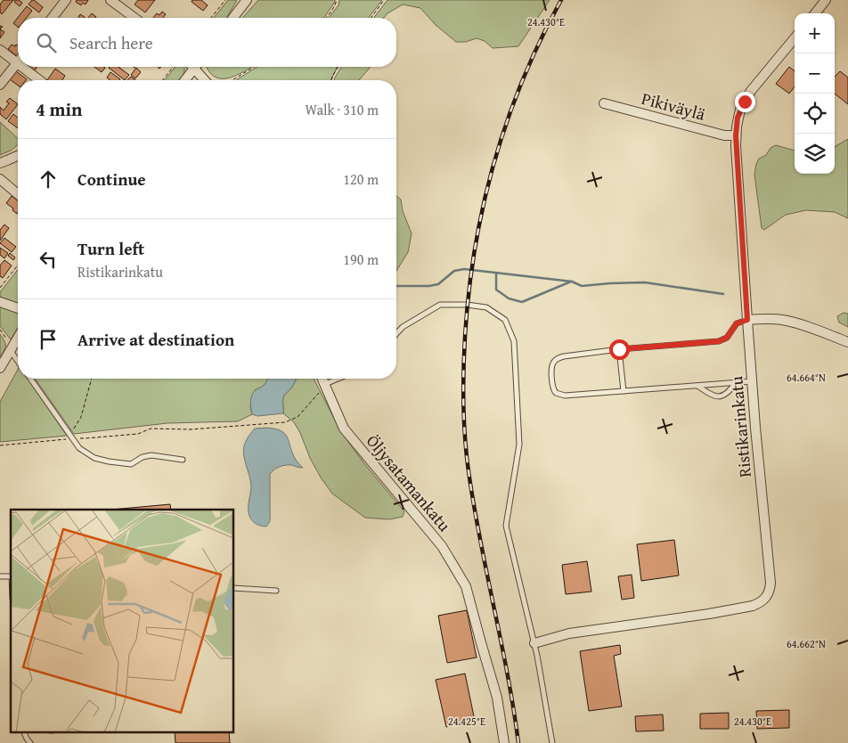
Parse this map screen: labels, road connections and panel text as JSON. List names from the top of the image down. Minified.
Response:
{"streets":{"street":["Pikiväylä","Ristikarinkatu","Öljysatamankatu"]},"crossings":[["Pikiväylä","Ristikarinkatu"]],"page":{"map_buttons":["+","−"],"search":"Search here","heading":["4 min","Walk · 310 m"],"list":[["Continue","120 m"],["Turn left","Ristikarinkatu","190 m"],"Arrive at destination"]},"coordinates":["24.430°E","64.664°N","64.662°N","24.425°E"]}
